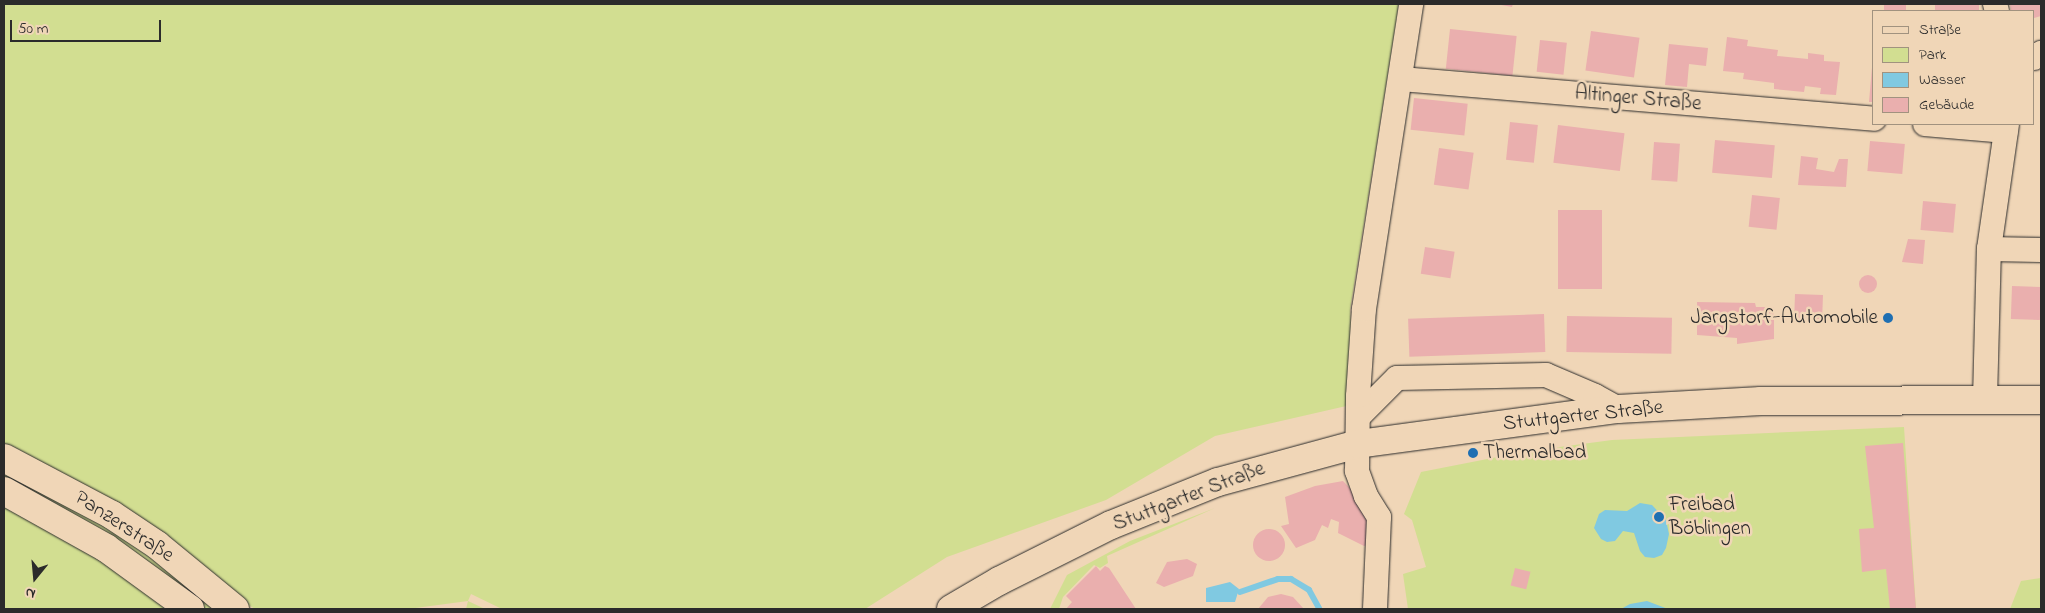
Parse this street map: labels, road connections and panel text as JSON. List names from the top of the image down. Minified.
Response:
{"streets":{"main road":["Stuttgarter Straße","Panzerstraße"],"street":["Altinger Straße"]},"places":["Jargstorf-Automobile","Thermalbad","Freibad Böblingen"],"legend":["Straße","Park","Wasser","Gebäude"],"scale_bar":"50 m","north":"bottom"}
